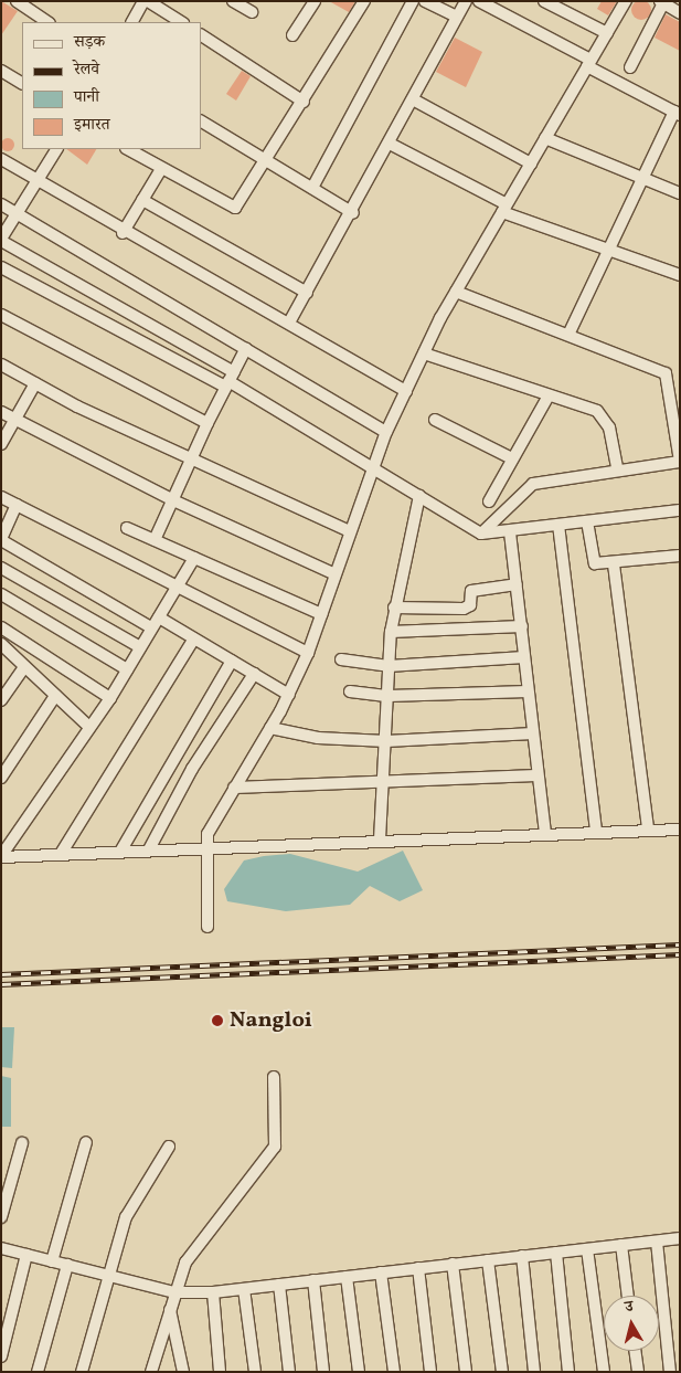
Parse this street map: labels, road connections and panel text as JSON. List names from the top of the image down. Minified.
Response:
{"places":["Nangloi"],"legend":["सड़क","रेलवे","पानी","इमारत"],"north":"top"}
